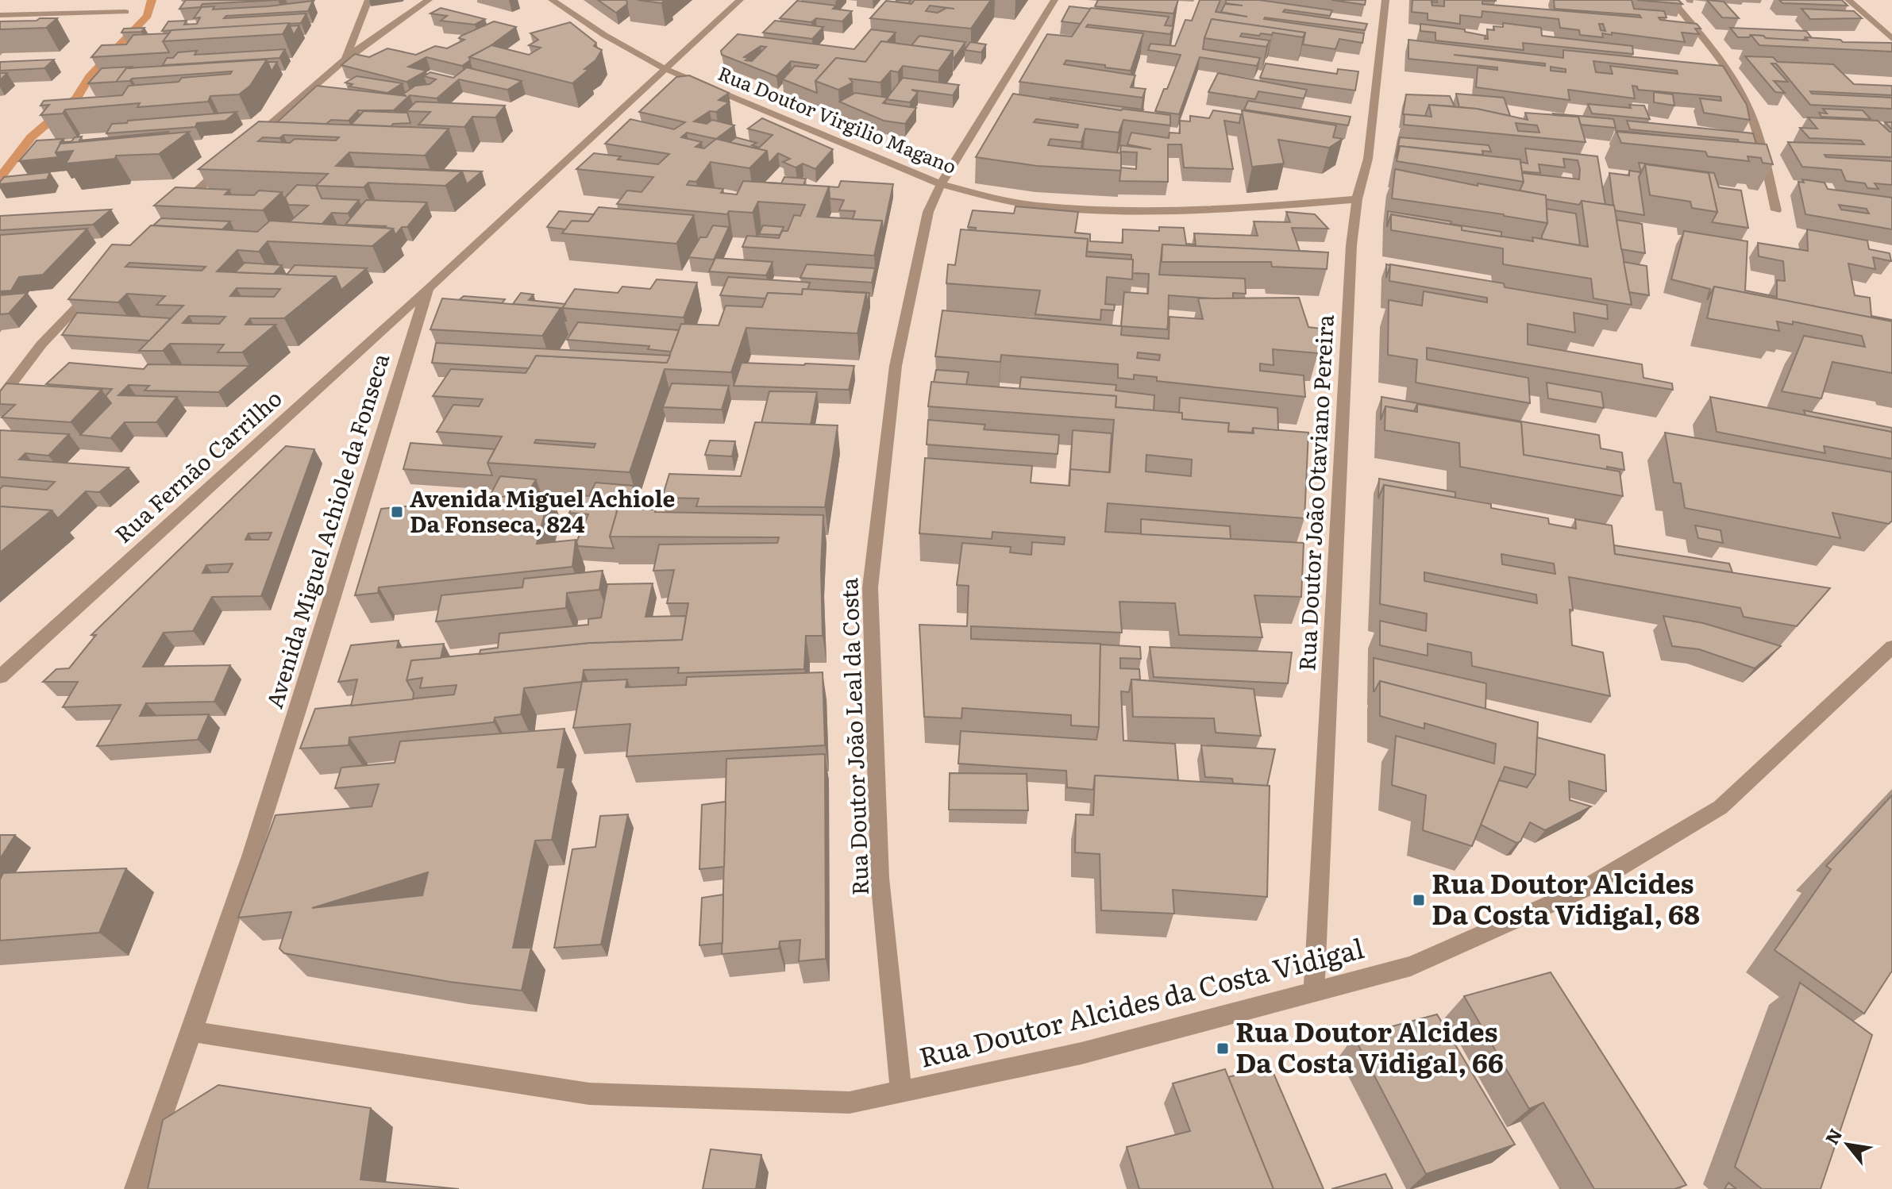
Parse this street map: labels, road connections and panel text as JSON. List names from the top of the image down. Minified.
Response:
{"streets":{"street":["Rua Doutor Virgilio Magano","Rua Fernão Carrilho","Rua Doutor João Otaviano Pereira","Avenida Miguel Achiole da Fonseca","Rua Doutor João Leal da Costa","Rua Doutor Alcides da Costa Vidigal"]},"crossings":[["Rua Doutor Virgilio Magano","Rua Doutor João Otaviano Pereira"],["Rua Doutor Virgilio Magano","Rua Doutor João Leal da Costa"],["Rua Fernão Carrilho","Avenida Miguel Achiole da Fonseca"],["Rua Doutor João Otaviano Pereira","Rua Doutor Alcides da Costa Vidigal"],["Avenida Miguel Achiole da Fonseca","Rua Doutor Alcides da Costa Vidigal"],["Rua Doutor João Leal da Costa","Rua Doutor Alcides da Costa Vidigal"]],"places":{"transit":["Avenida Miguel Achiole Da Fonseca, 824","Rua Doutor Alcides Da Costa Vidigal, 68","Rua Doutor Alcides Da Costa Vidigal, 66"]},"north":"top left"}
